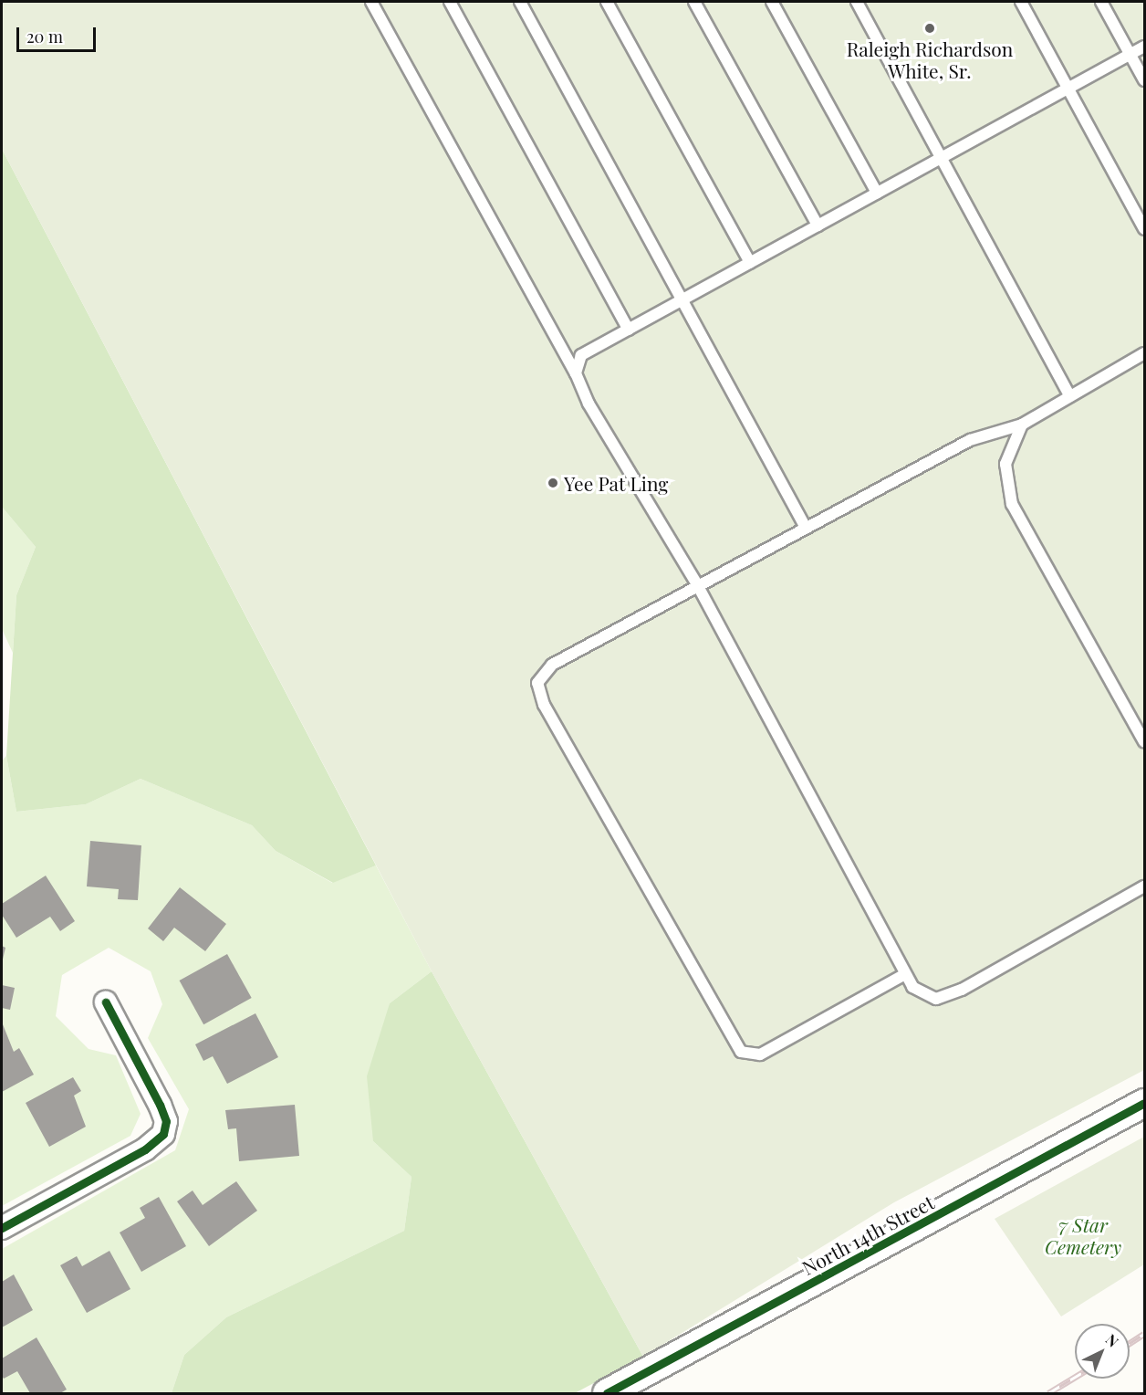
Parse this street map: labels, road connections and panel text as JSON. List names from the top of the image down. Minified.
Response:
{"streets":{"street":["North 14th Street"]},"parks":["7 Star Cemetery"],"places":["Raleigh Richardson White, Sr.","Yee Pat Ling"],"scale_bar":"20 m","north":"top right"}
